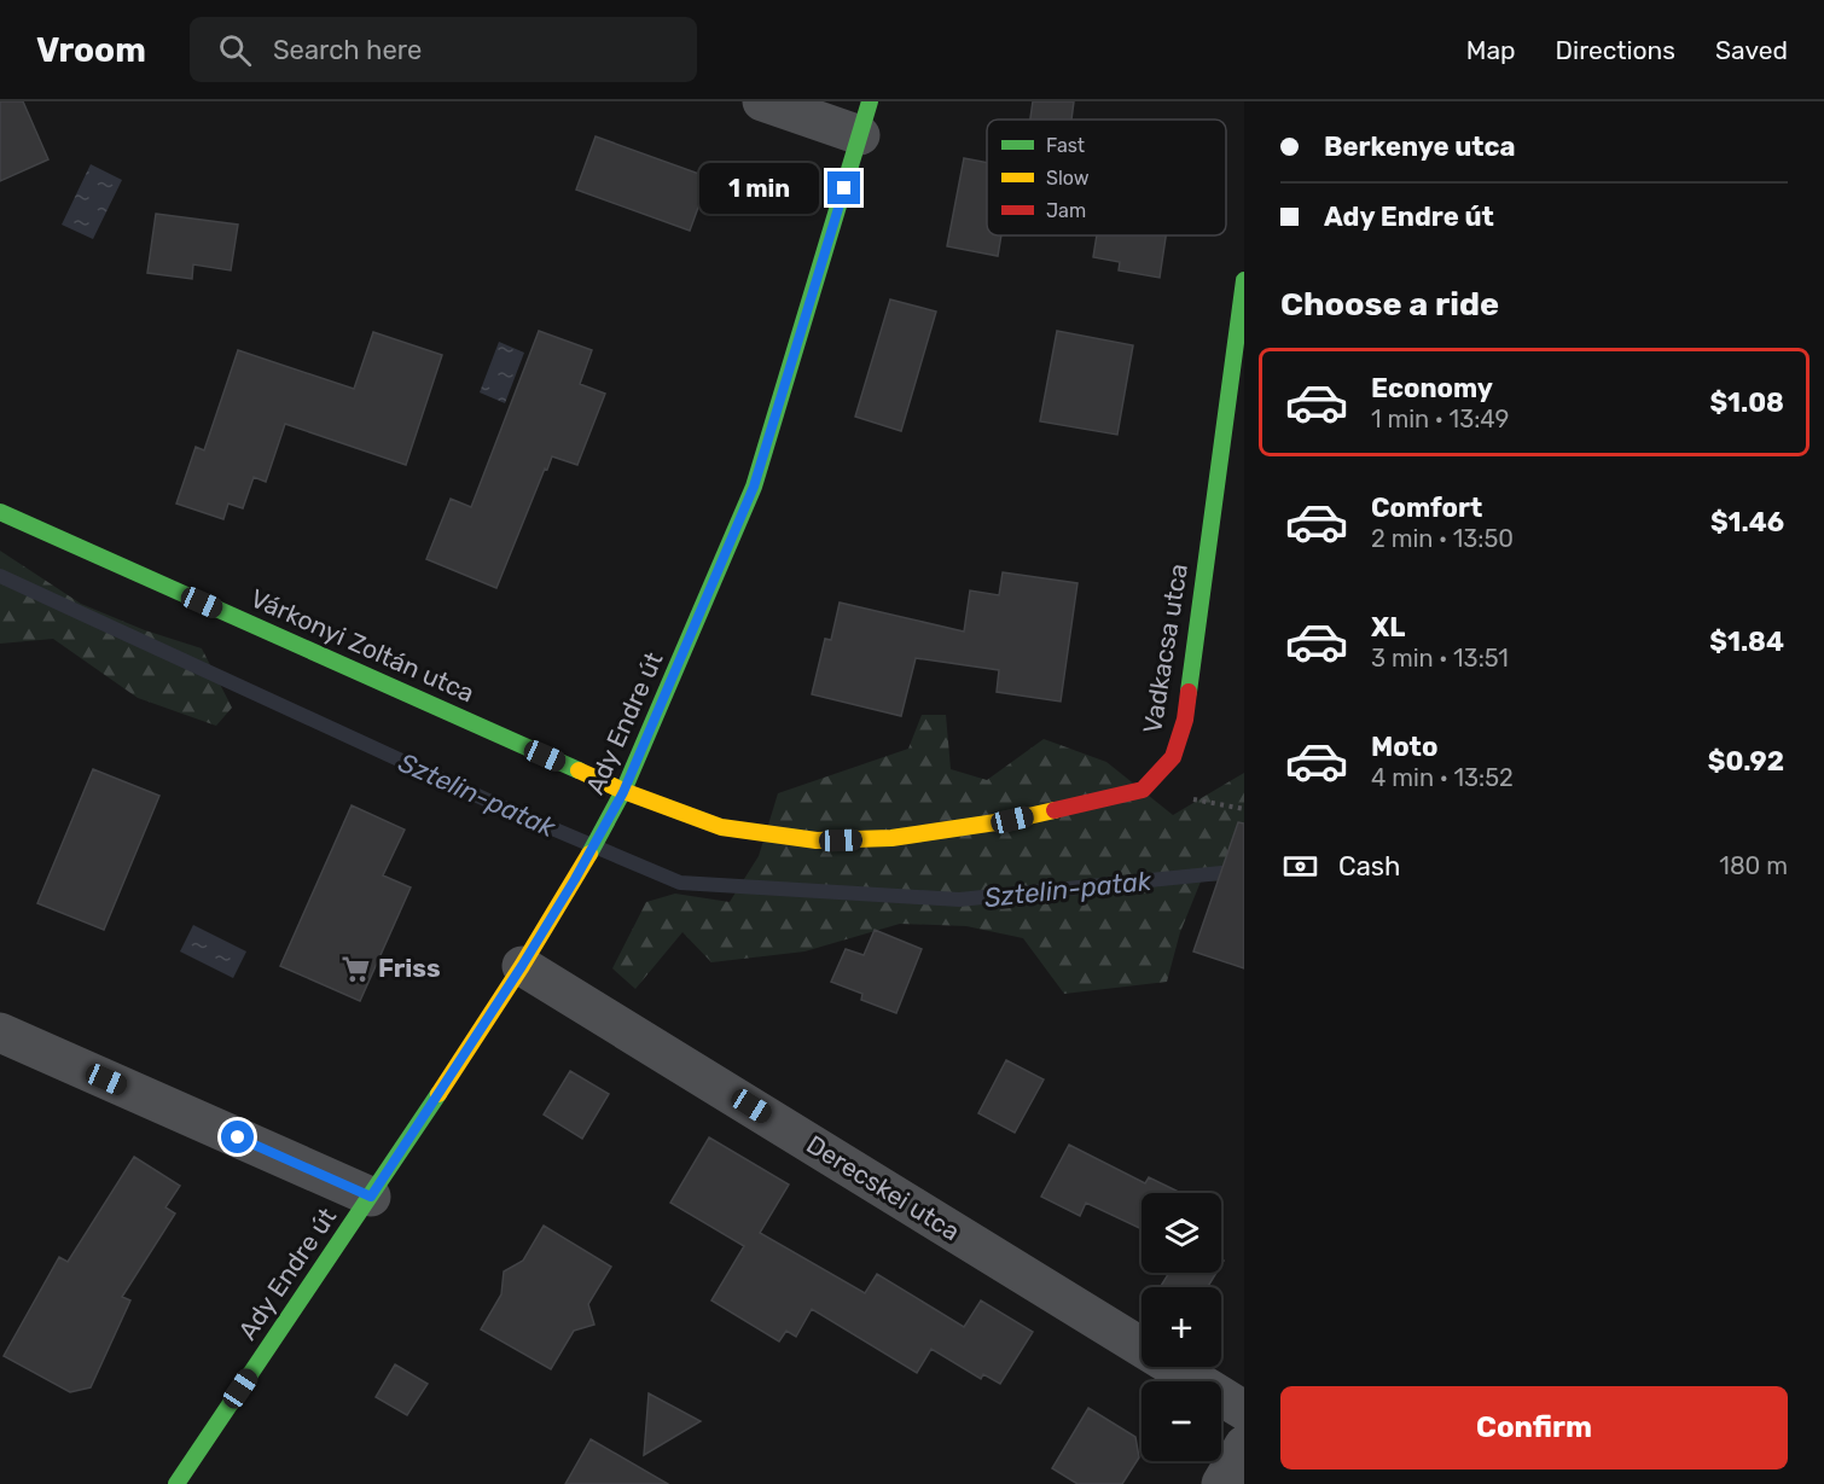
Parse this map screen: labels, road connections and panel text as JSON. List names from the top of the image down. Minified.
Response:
{"streets":{"street":["Várkonyi Zoltán utca","Vadkacsa utca","Ady Endre út","Derecskei utca"]},"crossings":[["Várkonyi Zoltán utca","Vadkacsa utca"],["Várkonyi Zoltán utca","Ady Endre út"],["Vadkacsa utca","Ady Endre út"],["Ady Endre út","Derecskei utca"]],"water":["Sztelin-patak"],"places":{"supermarket":["Friss"]},"legend":["Fast","Slow","Jam"],"page":{"header":"Vroom","search":"Search here","nav":["Map","Directions","Saved"],"banner":["Berkenye utca","Ady Endre út"],"bubble":"1 min","heading":"Choose a ride","list":[{"name":"Economy","note":"1 min · 13:49","value":"$1.08"},{"name":"Comfort","note":"2 min · 13:50","value":"$1.46"},{"name":"XL","note":"3 min · 13:51","value":"$1.84"},{"name":"Moto","note":"4 min · 13:52","value":"$0.92"}],"pay":["Cash","180 m"],"map_buttons":["+","−"],"buttons":"Confirm"}}
